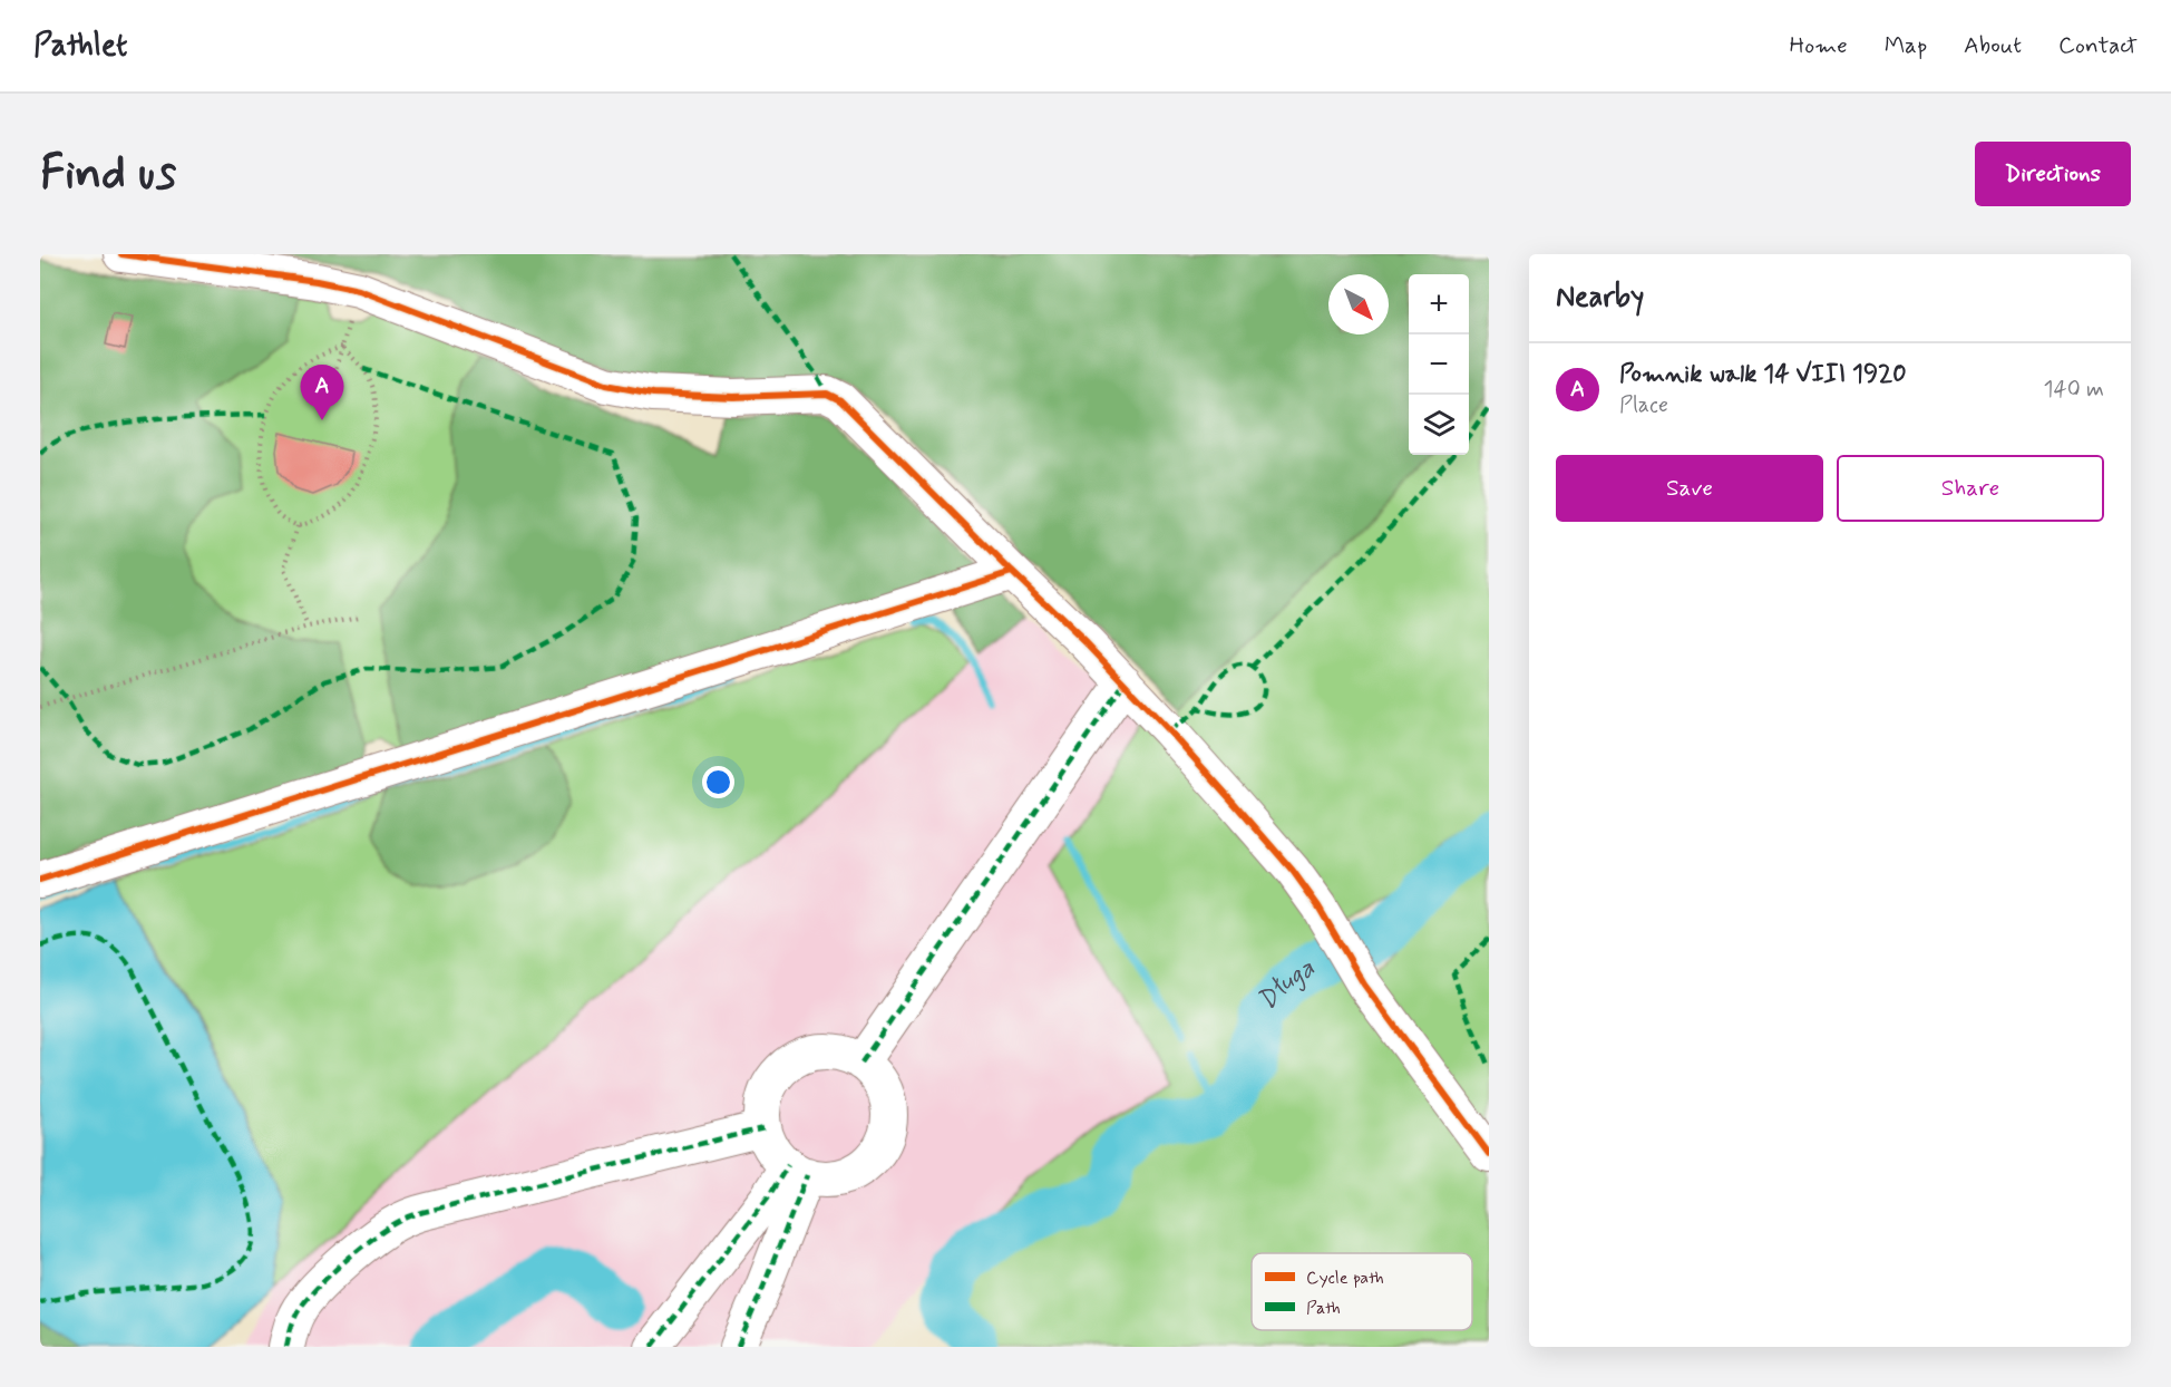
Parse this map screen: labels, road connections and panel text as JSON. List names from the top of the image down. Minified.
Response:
{"water":["Długa"],"legend":["Cycle path","Path"],"north":"bottom right","page":{"header":"Pathlet","nav":["Home","Map","About","Contact"],"buttons":["Directions",["Save","Share"]],"title":"Find us","heading":"Nearby","map_buttons":["+","−"],"list":[{"mark":"A","name":"Pomnik walk 14 VIII 1920","note":"Place","value":"140 m"}],"pins":"A"}}
